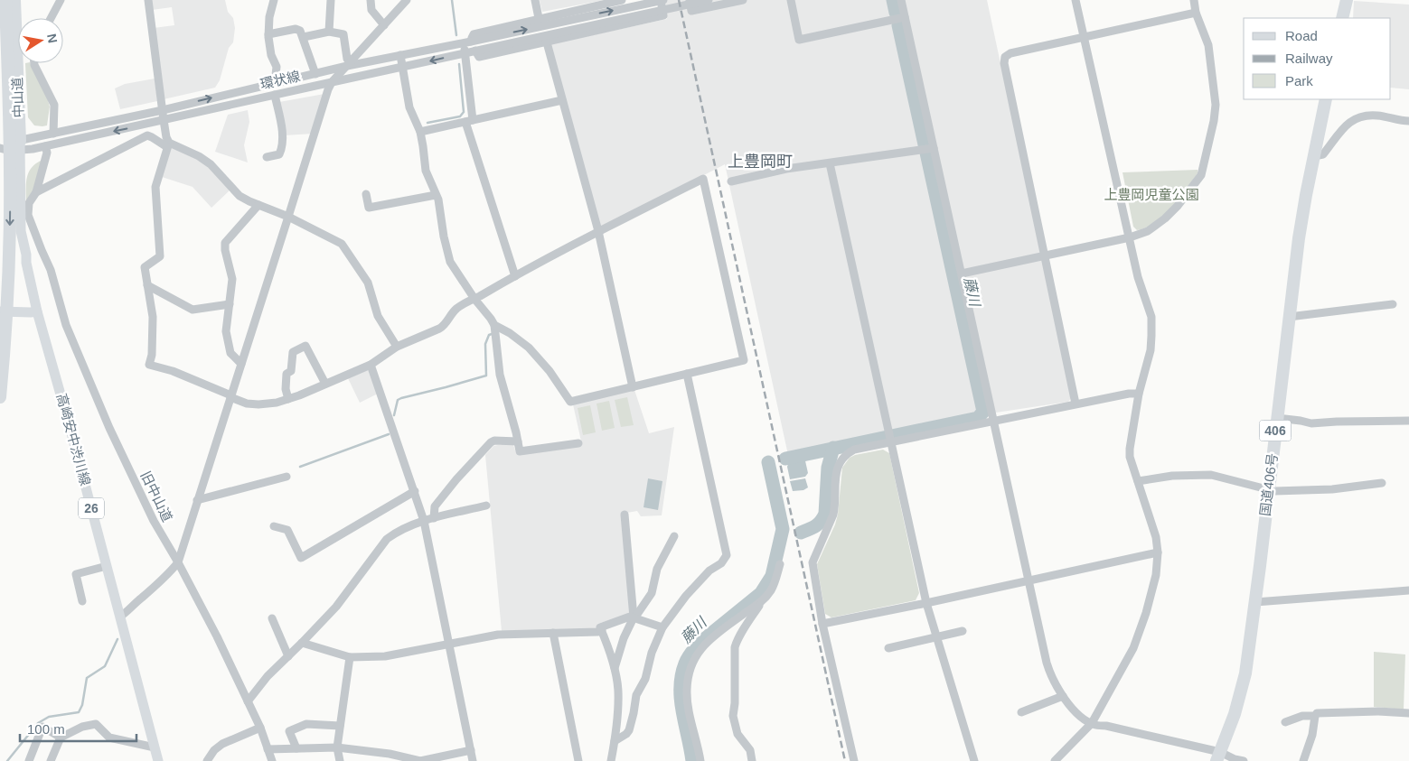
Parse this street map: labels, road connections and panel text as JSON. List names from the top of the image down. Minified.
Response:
{"streets":{"highway":["中山道","406","国道406号"],"main road":["高崎安中渋川線","26"],"street":["環状線","旧中山道"]},"crossings":[["環状線","中山道"],["環状線","高崎安中渋川線"],["環状線","旧中山道"],["中山道","高崎安中渋川線"]],"districts":["上豊岡町"],"water":["藤川"],"parks":["上豊岡児童公園"],"legend":["Road","Railway","Park"],"scale_bar":"100 m","north":"right"}
